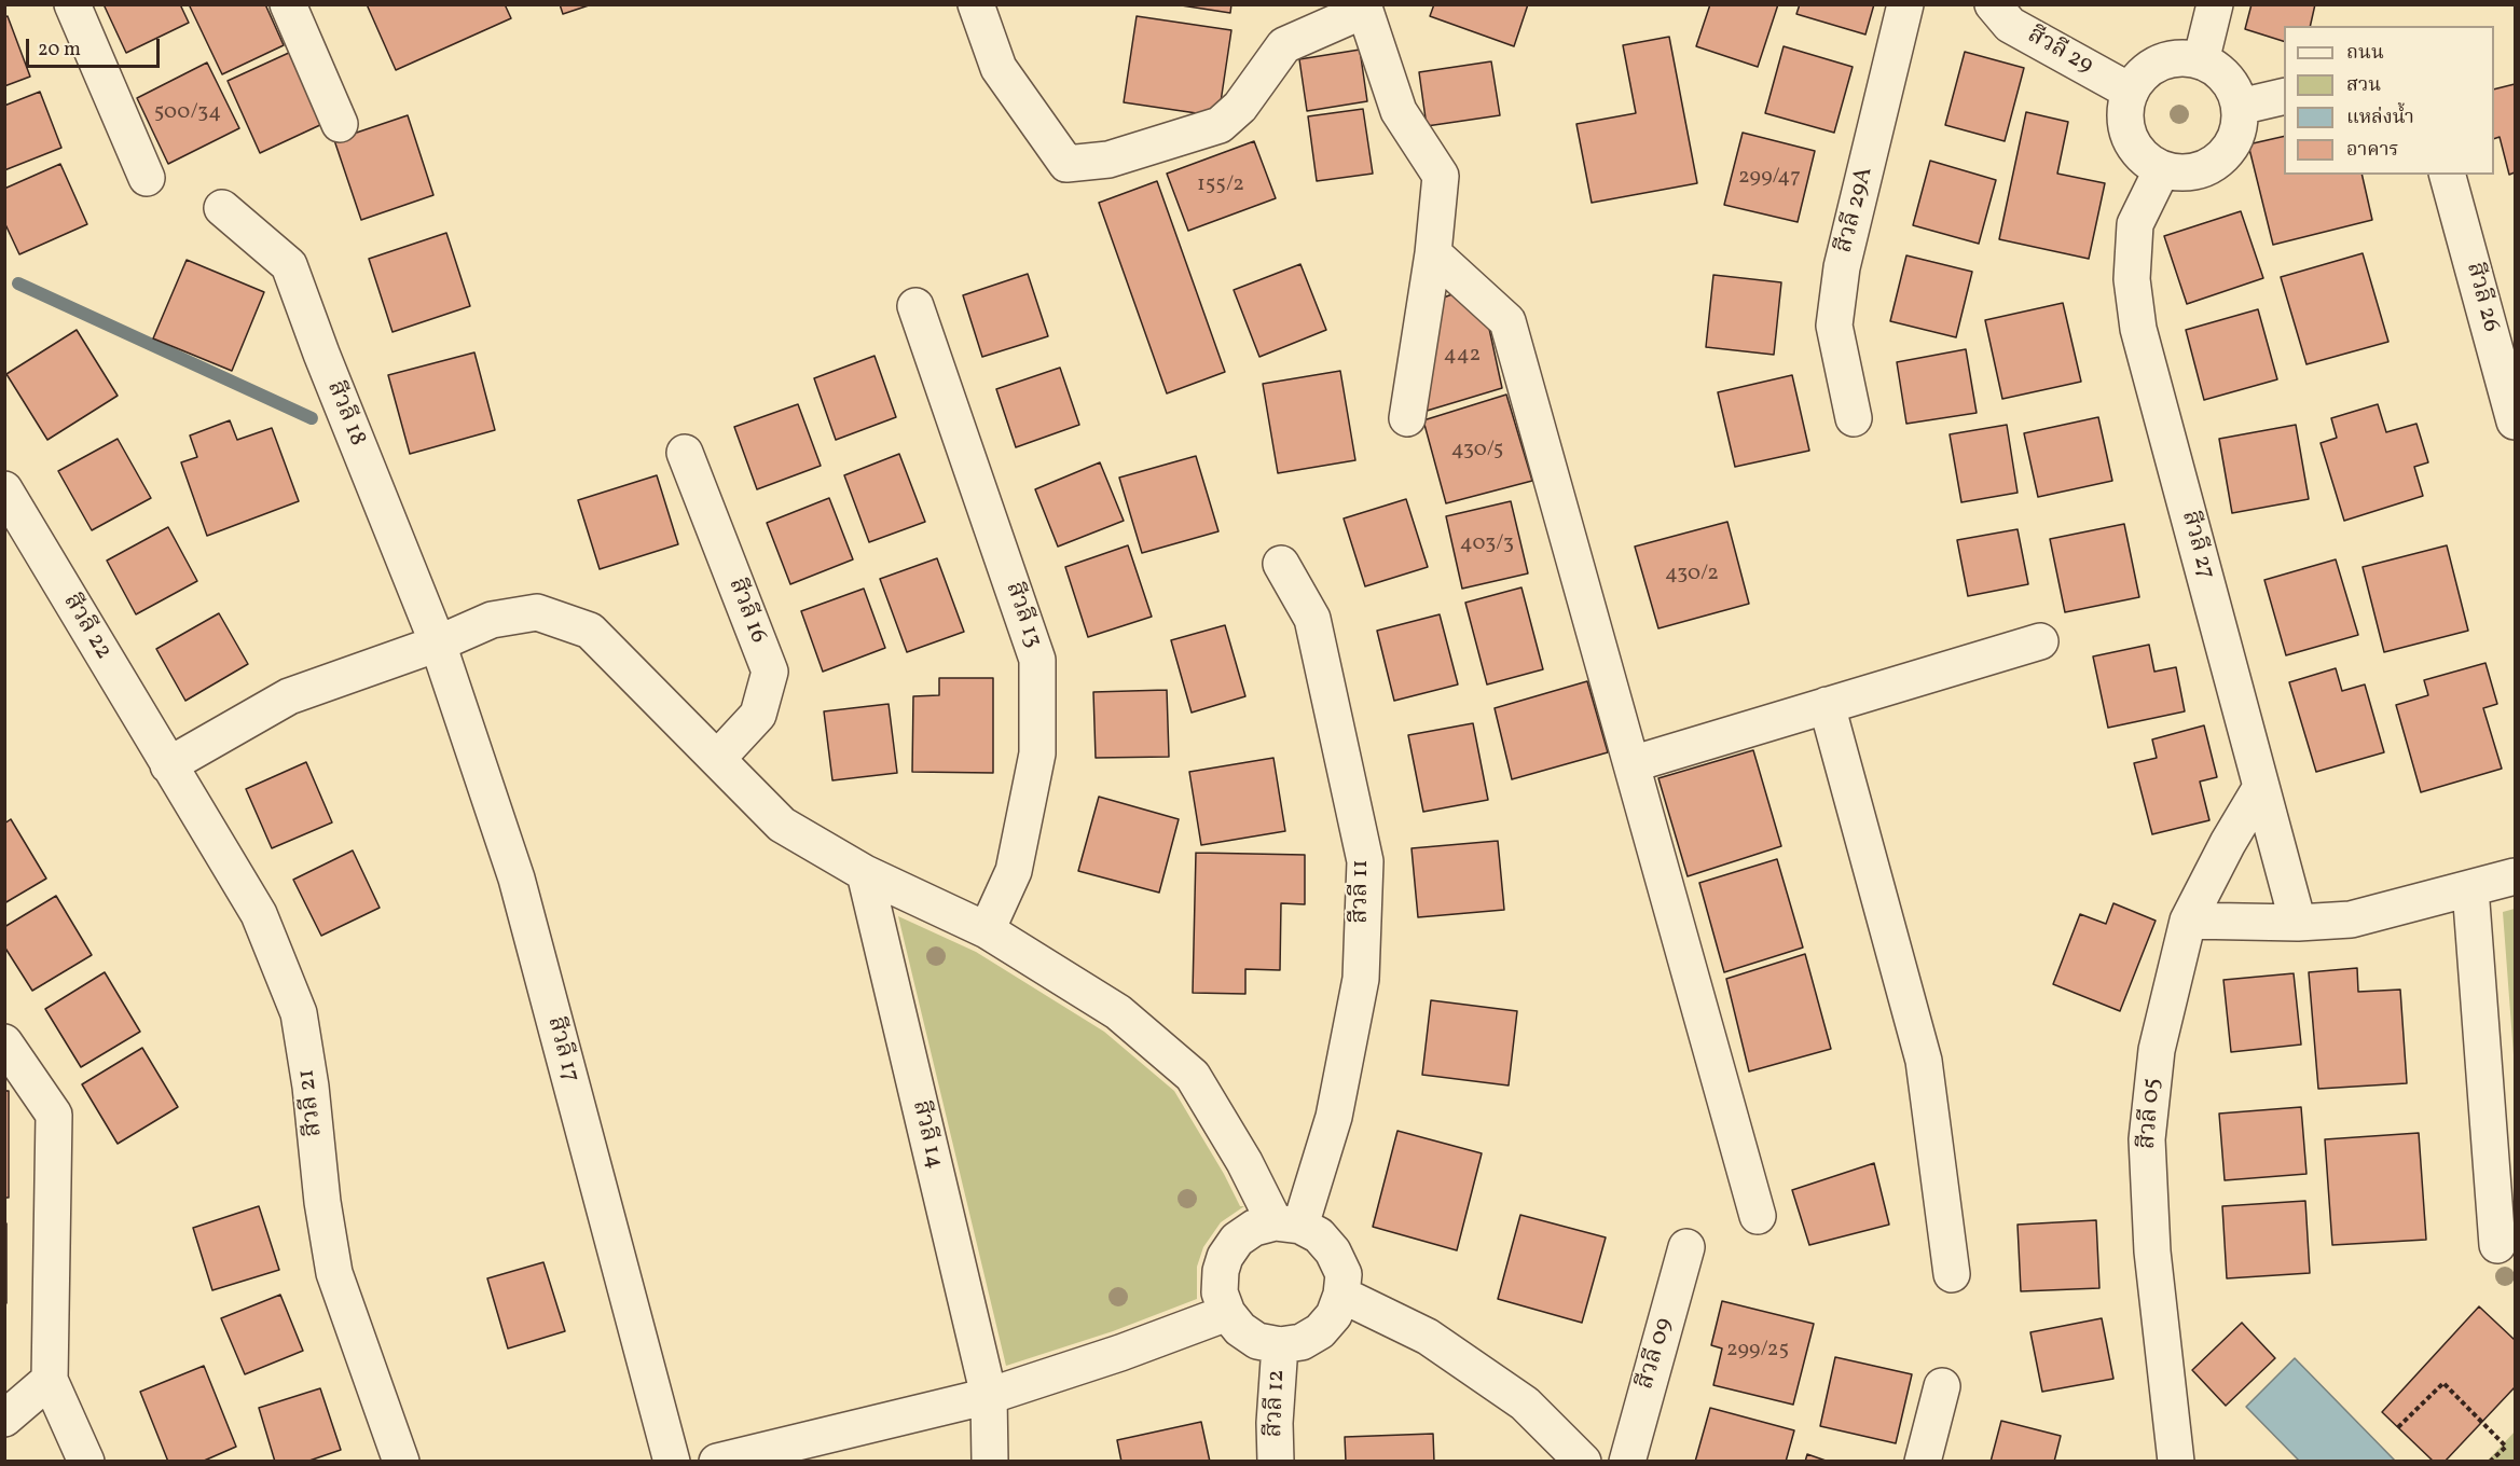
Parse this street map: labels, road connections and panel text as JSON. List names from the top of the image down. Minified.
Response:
{"streets":{"street":["สีวลี 29","สีวลี 29A","สีวลี 26","สีวลี 18","สีวลี 27","สีวลี 16","สีวลี 13","สีวลี 22","สีวลี 11","สีวลี 17","สีวลี 21","สีวลี 05","สีวลี 14","สีวลี 09","สีวลี 12"]},"crossings":[["สีวลี 29","สีวลี 27"],["สีวลี 18","สีวลี 17"],["สีวลี 27","สีวลี 05"],["สีวลี 22","สีวลี 21"],["สีวลี 11","สีวลี 12"]],"house_numbers":["500/34","299/47","155/2","442","430/5","403/3","430/2","299/25"],"legend":["ถนน","สวน","แหล่งน้ำ","อาคาร"],"scale_bar":"20 m"}
